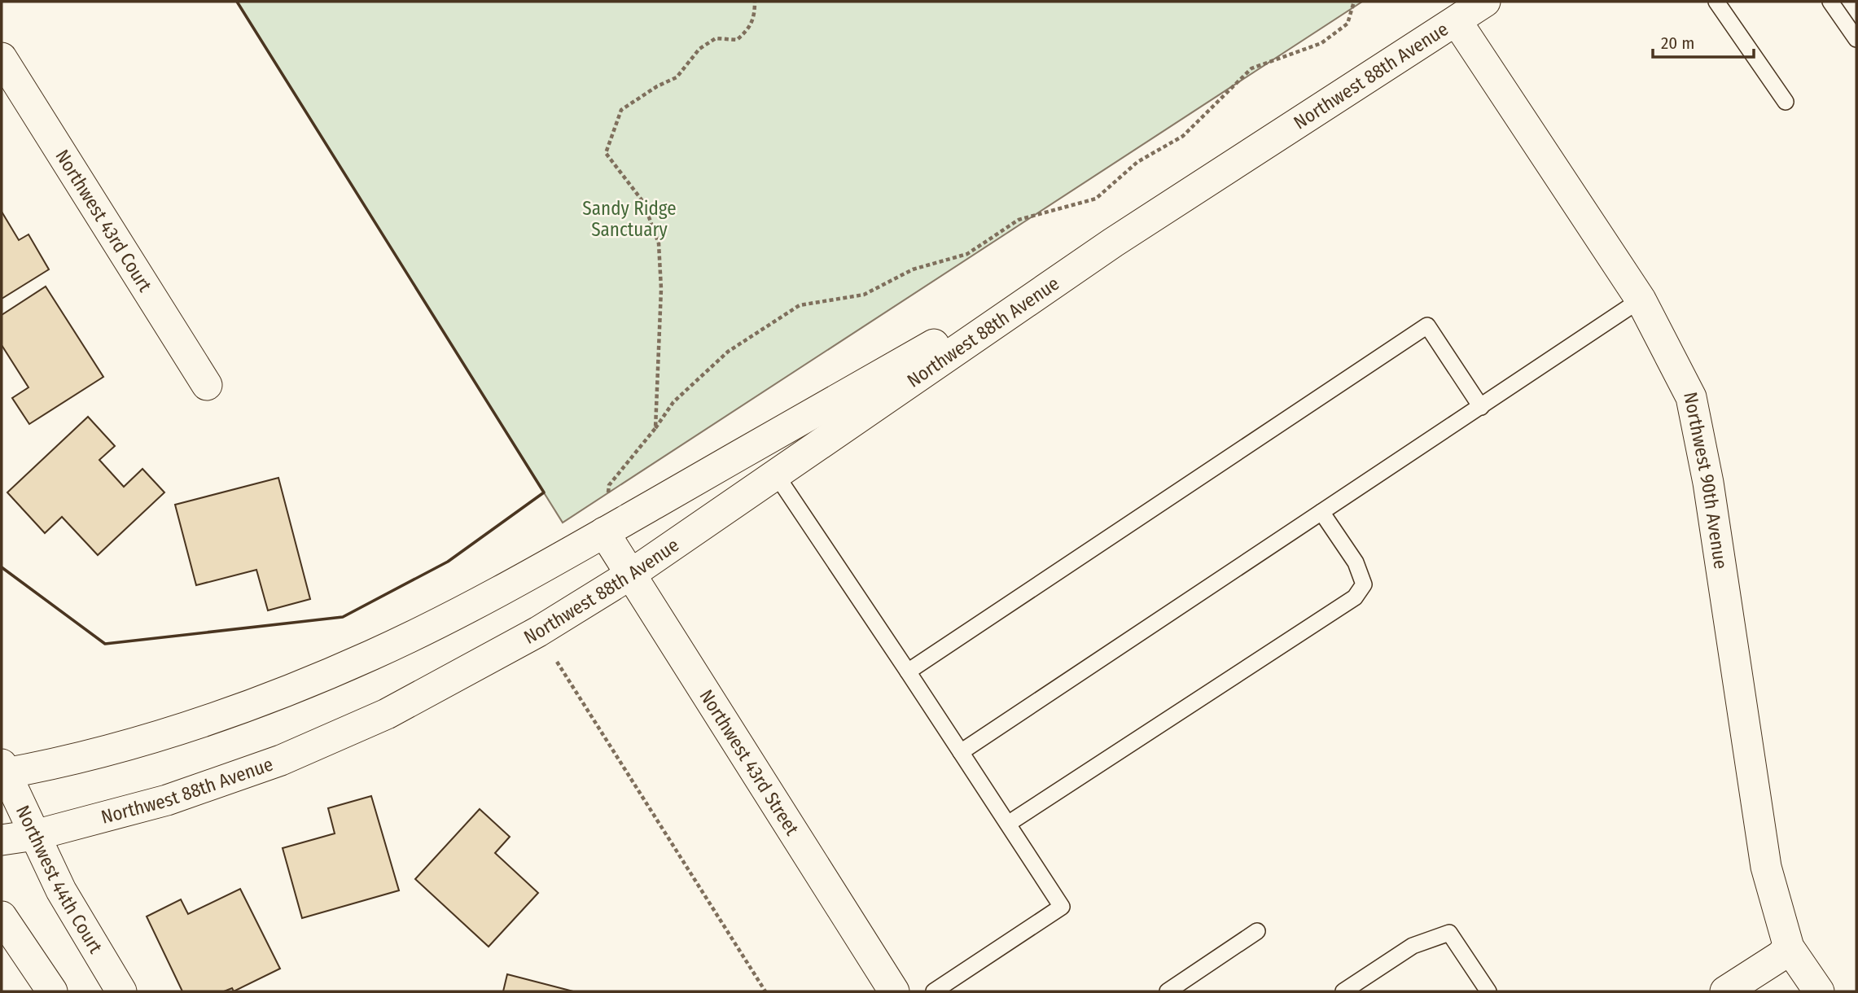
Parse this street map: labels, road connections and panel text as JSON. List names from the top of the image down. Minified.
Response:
{"streets":{"street":["Northwest 88th Avenue","Northwest 43rd Court","Northwest 90th Avenue","Northwest 43rd Street","Northwest 44th Court"]},"crossings":[["Northwest 88th Avenue","Northwest 90th Avenue"],["Northwest 88th Avenue","Northwest 43rd Street"],["Northwest 88th Avenue","Northwest 44th Court"]],"parks":["Sandy Ridge Sanctuary"],"scale_bar":"20 m"}
